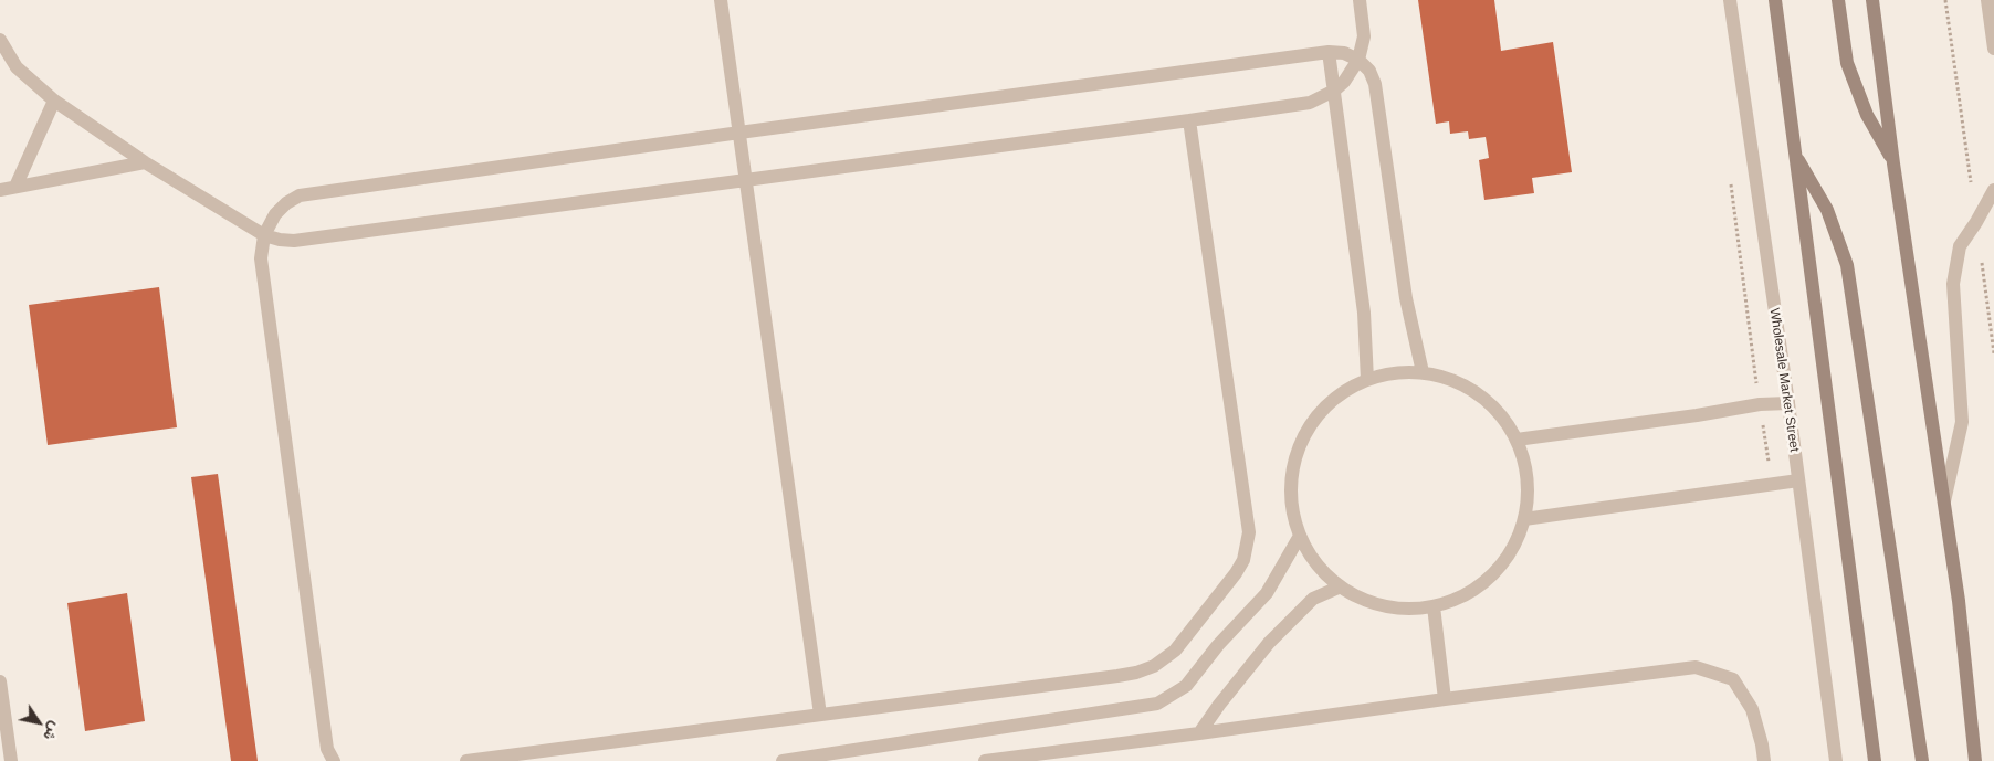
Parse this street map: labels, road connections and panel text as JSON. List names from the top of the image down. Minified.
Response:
{"streets":{"street":["Wholesale Market Street"]},"north":"bottom right"}
